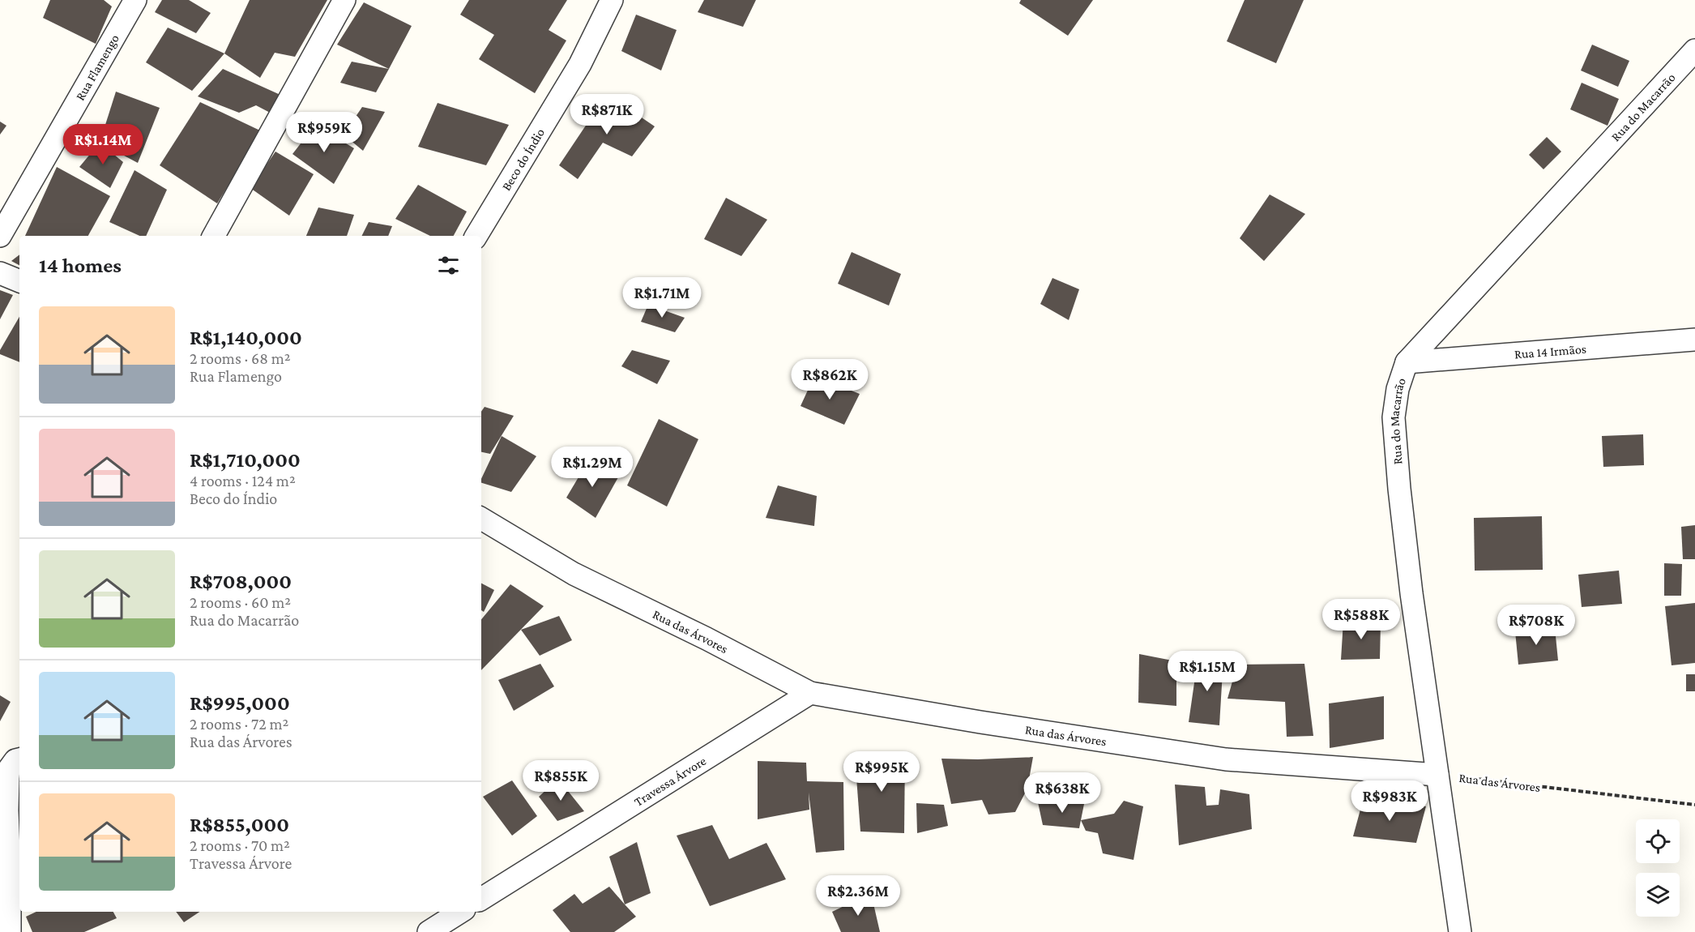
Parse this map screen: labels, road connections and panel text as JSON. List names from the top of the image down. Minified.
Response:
{"streets":{"street":["Rua Flamengo","Rua do Macarrão","Beco do Índio","Rua 14 Irmãos","Rua das Árvores","Travessa Árvore"]},"crossings":[["Rua do Macarrão","Rua 14 Irmãos"],["Rua do Macarrão","Rua das Árvores"],["Rua das Árvores","Travessa Árvore"]],"page":{"price":["R$871K","R$959K","R$1.14M","R$1.71M","R$862K","R$1.29M","R$588K","R$708K","R$1.15M","R$995K","R$855K","R$638K","R$983K","R$2.36M"],"heading":"14 homes","list":[{"name":"R$1,140,000","note":"2 rooms · 68 m² · Rua Flamengo"},{"name":"R$1,710,000","note":"4 rooms · 124 m² · Beco do Índio"},{"name":"R$708,000","note":"2 rooms · 60 m² · Rua do Macarrão"},{"name":"R$995,000","note":"2 rooms · 72 m² · Rua das Árvores"},{"name":"R$855,000","note":"2 rooms · 70 m² · Travessa Árvore"}]}}
